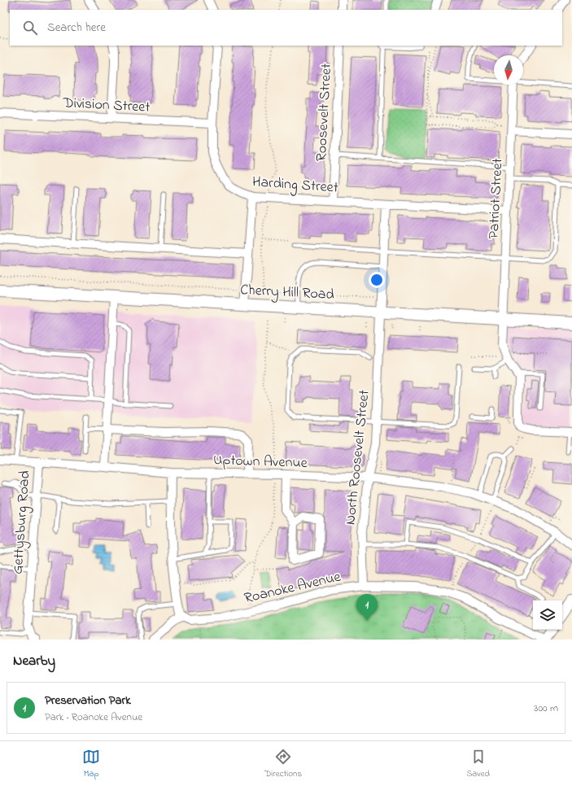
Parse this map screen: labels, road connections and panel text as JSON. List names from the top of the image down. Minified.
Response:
{"streets":{"main road":["Cherry Hill Road"],"street":["Division Street","Roosevelt Street","Harding Street","Patriot Street","North Roosevelt Street","Uptown Avenue","Gettysburg Road","Roanoke Avenue"]},"crossings":[["Division Street","Harding Street"],["Roosevelt Street","Harding Street"],["Harding Street","Patriot Street"],["Patriot Street","Cherry Hill Road"],["Cherry Hill Road","North Roosevelt Street"],["North Roosevelt Street","Uptown Avenue"],["North Roosevelt Street","Roanoke Avenue"],["Uptown Avenue","Gettysburg Road"]],"north":"bottom","page":{"search":"Search here","pins":"1","heading":"Nearby","list":[{"mark":"1","name":"Preservation Park","note":"Park · Roanoke Avenue","value":"300 m"}],"nav":["Map","Directions","Saved"]}}
